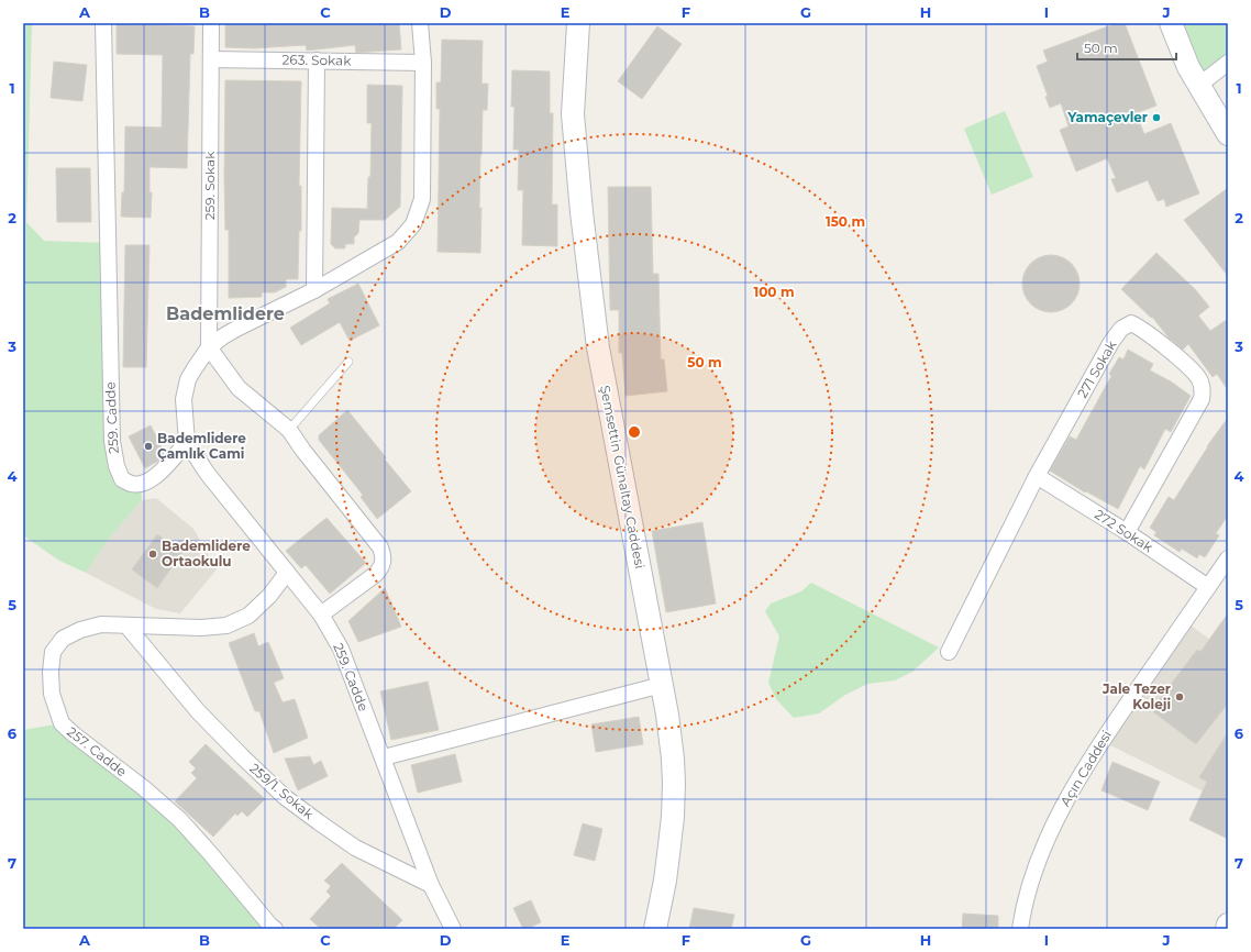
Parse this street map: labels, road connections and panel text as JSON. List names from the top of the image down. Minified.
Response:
{"streets":{"street":["263. Sokak","259. Sokak","271 Sokak","259. Cadde","Şemsettin Günaltay Caddesi","272 Sokak","257. Cadde","Açın Caddesi","259/1. Sokak"]},"crossings":[["263. Sokak","259. Sokak"],["271 Sokak","272 Sokak"],["259. Cadde","257. Cadde"],["259. Cadde","259/1. Sokak"],["272 Sokak","Açın Caddesi"],["257. Cadde","259/1. Sokak"]],"districts":["Bademlidere"],"places":["Yamaçevler","Bademlidere Çamlık Cami","Bademlidere Ortaokulu","Jale Tezer Koleji"],"scale_bar":"50 m","grid":{"columns":["A","B","C","D","E","F","G","H","I","J"],"rows":["1","2","3","4","5","6","7"]},"rings":["150 m","100 m","50 m"]}
